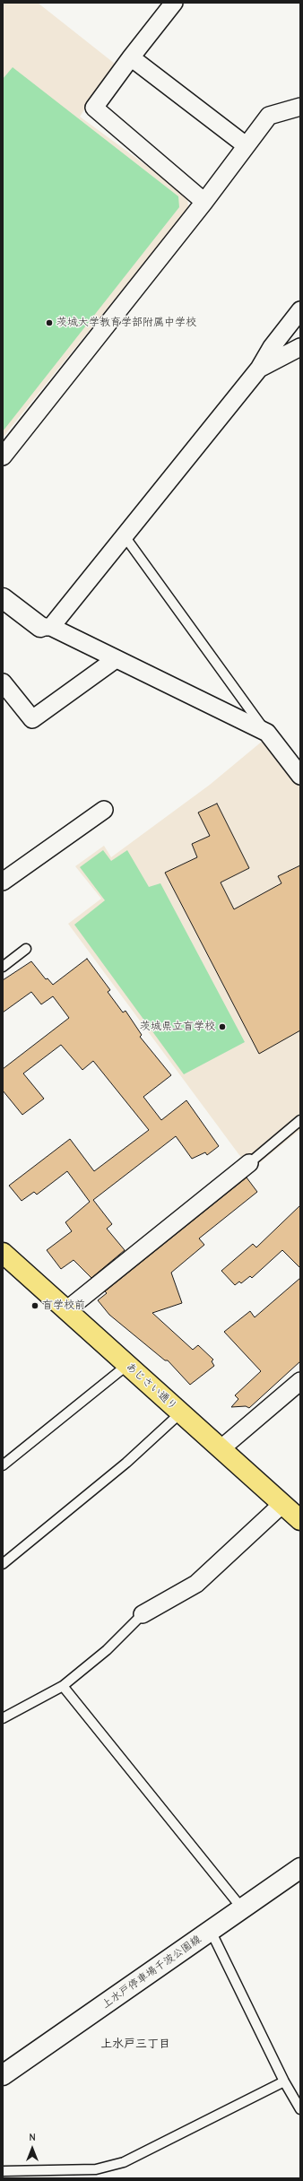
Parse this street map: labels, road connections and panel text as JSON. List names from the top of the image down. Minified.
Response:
{"streets":{"highway":["あじさい通り"],"main road":["上水戸停車場千波公園線"]},"districts":["上水戸三丁目"],"places":["茨城大学教育学部附属中学校","茨城県立盲学校","盲学校前"],"north":"top"}
